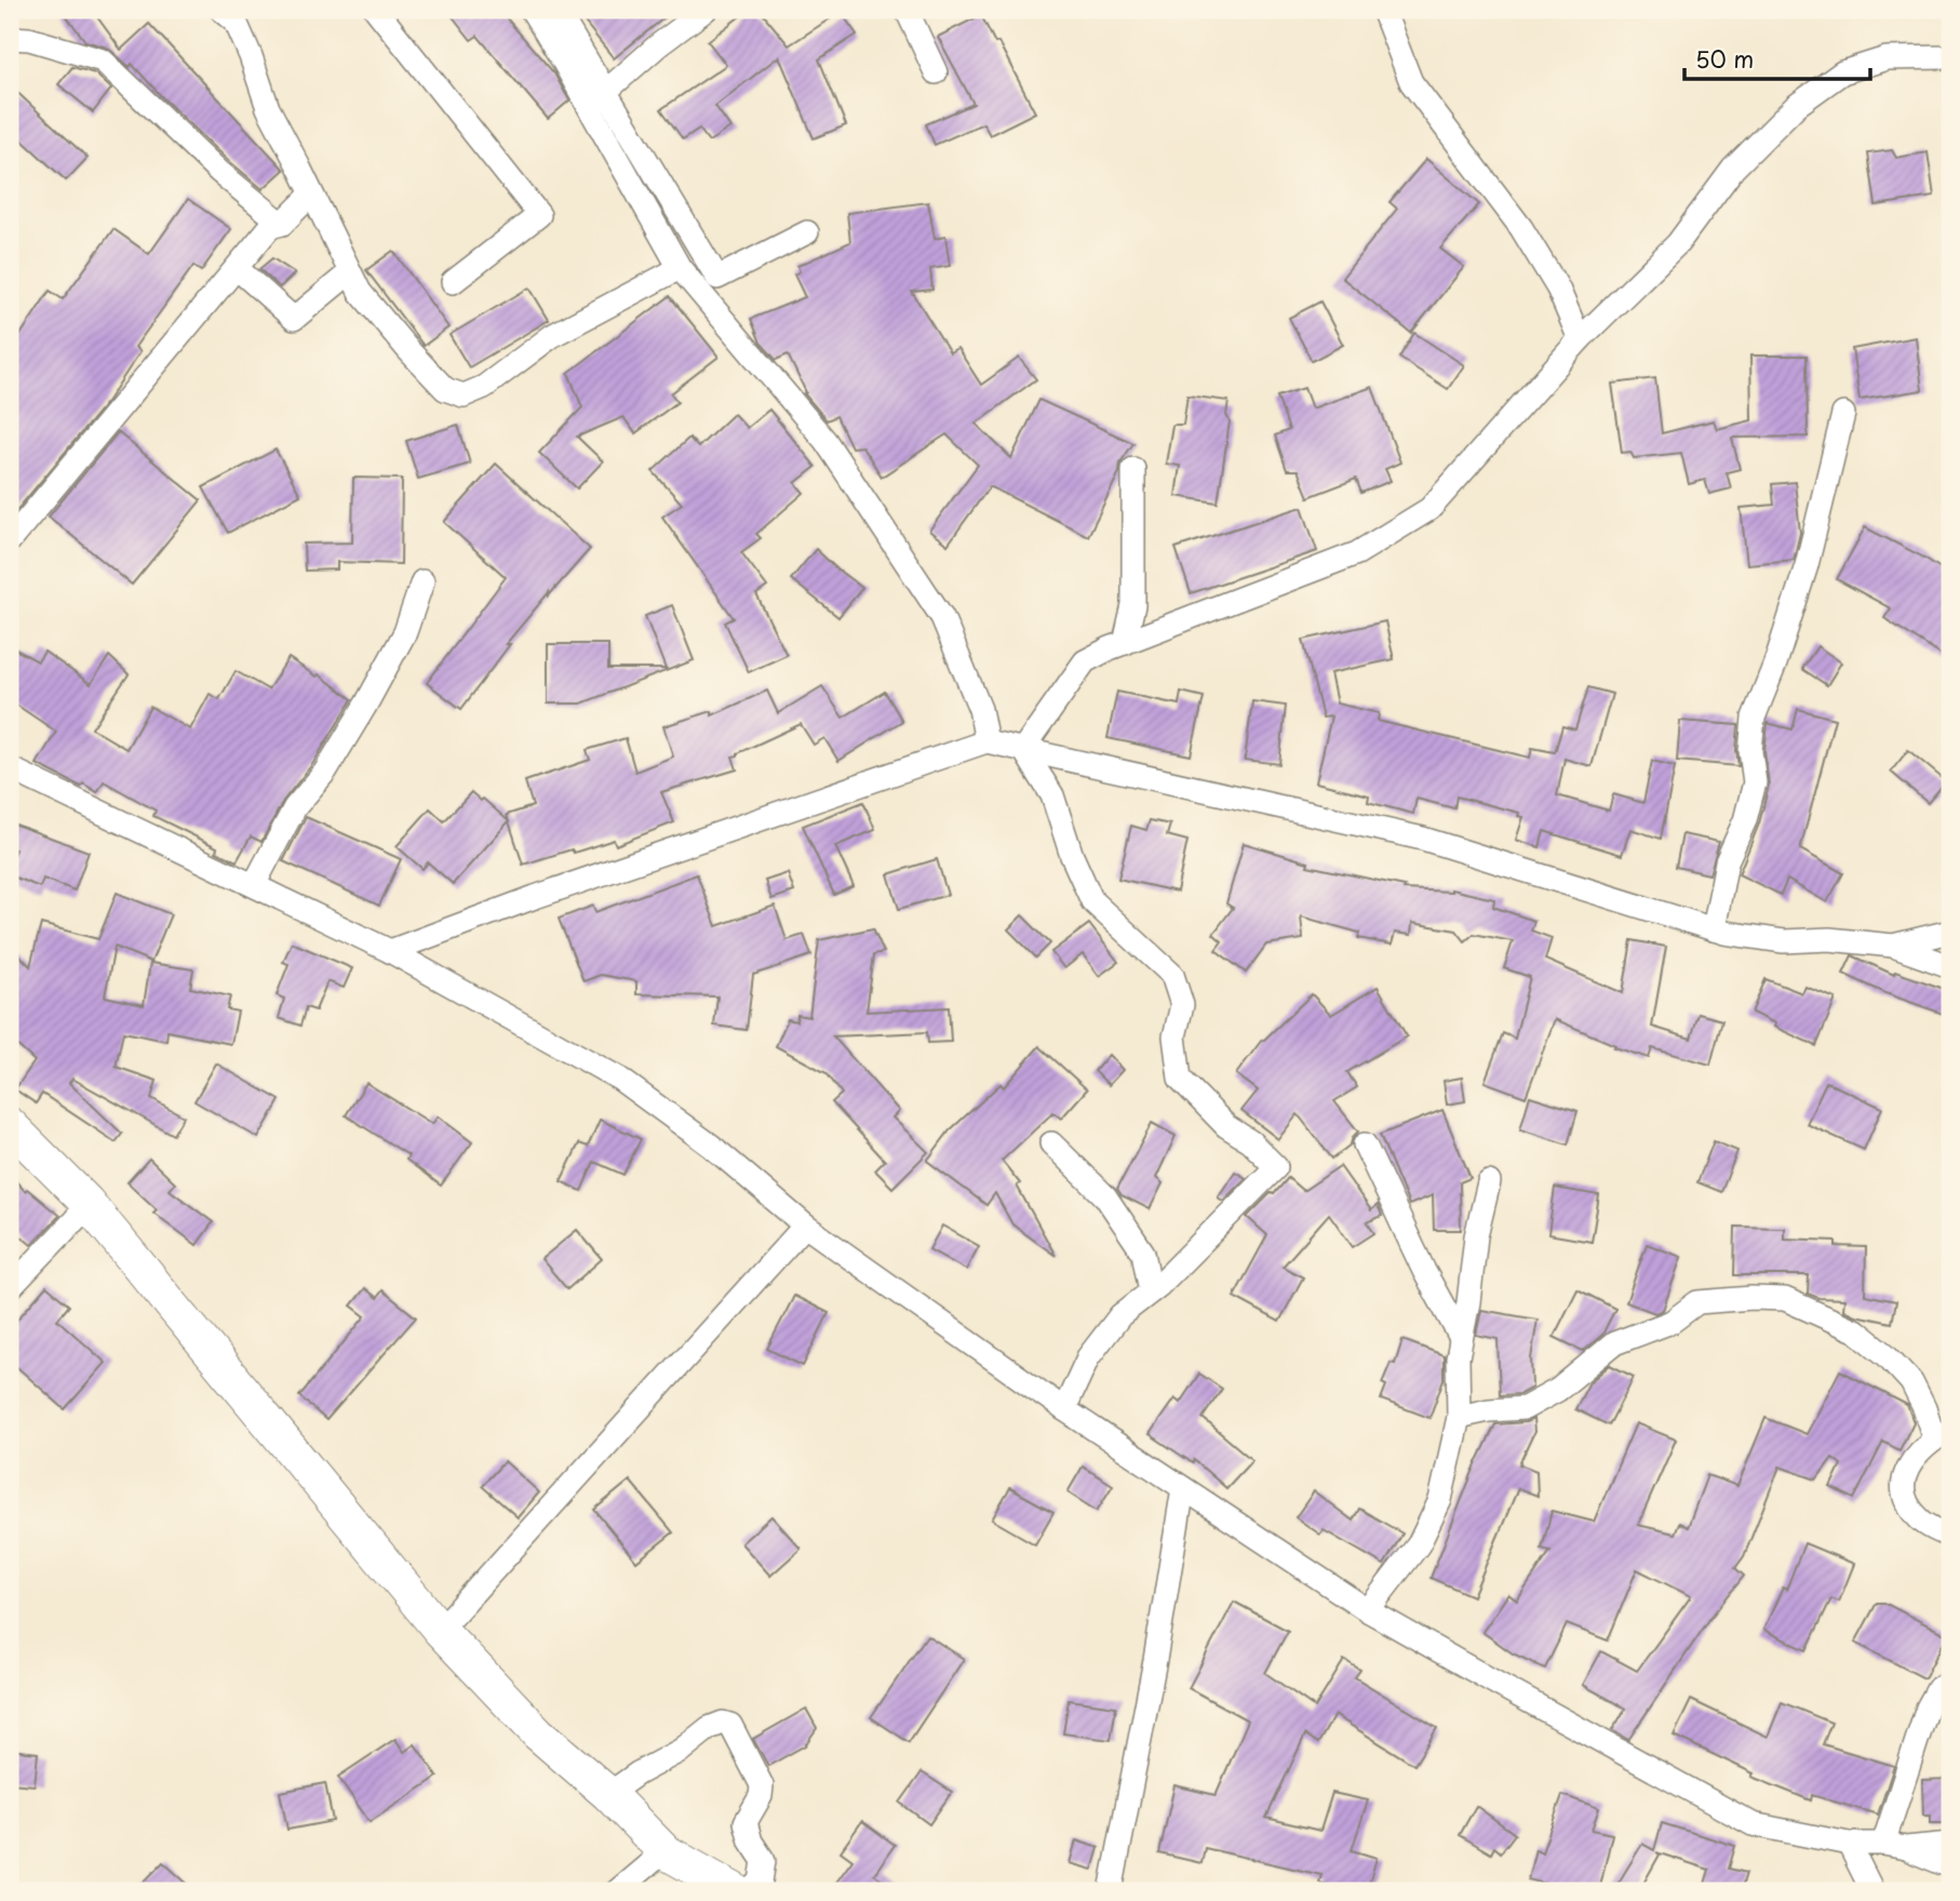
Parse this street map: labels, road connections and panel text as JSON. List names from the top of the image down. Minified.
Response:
{"scale_bar":"50 m"}
